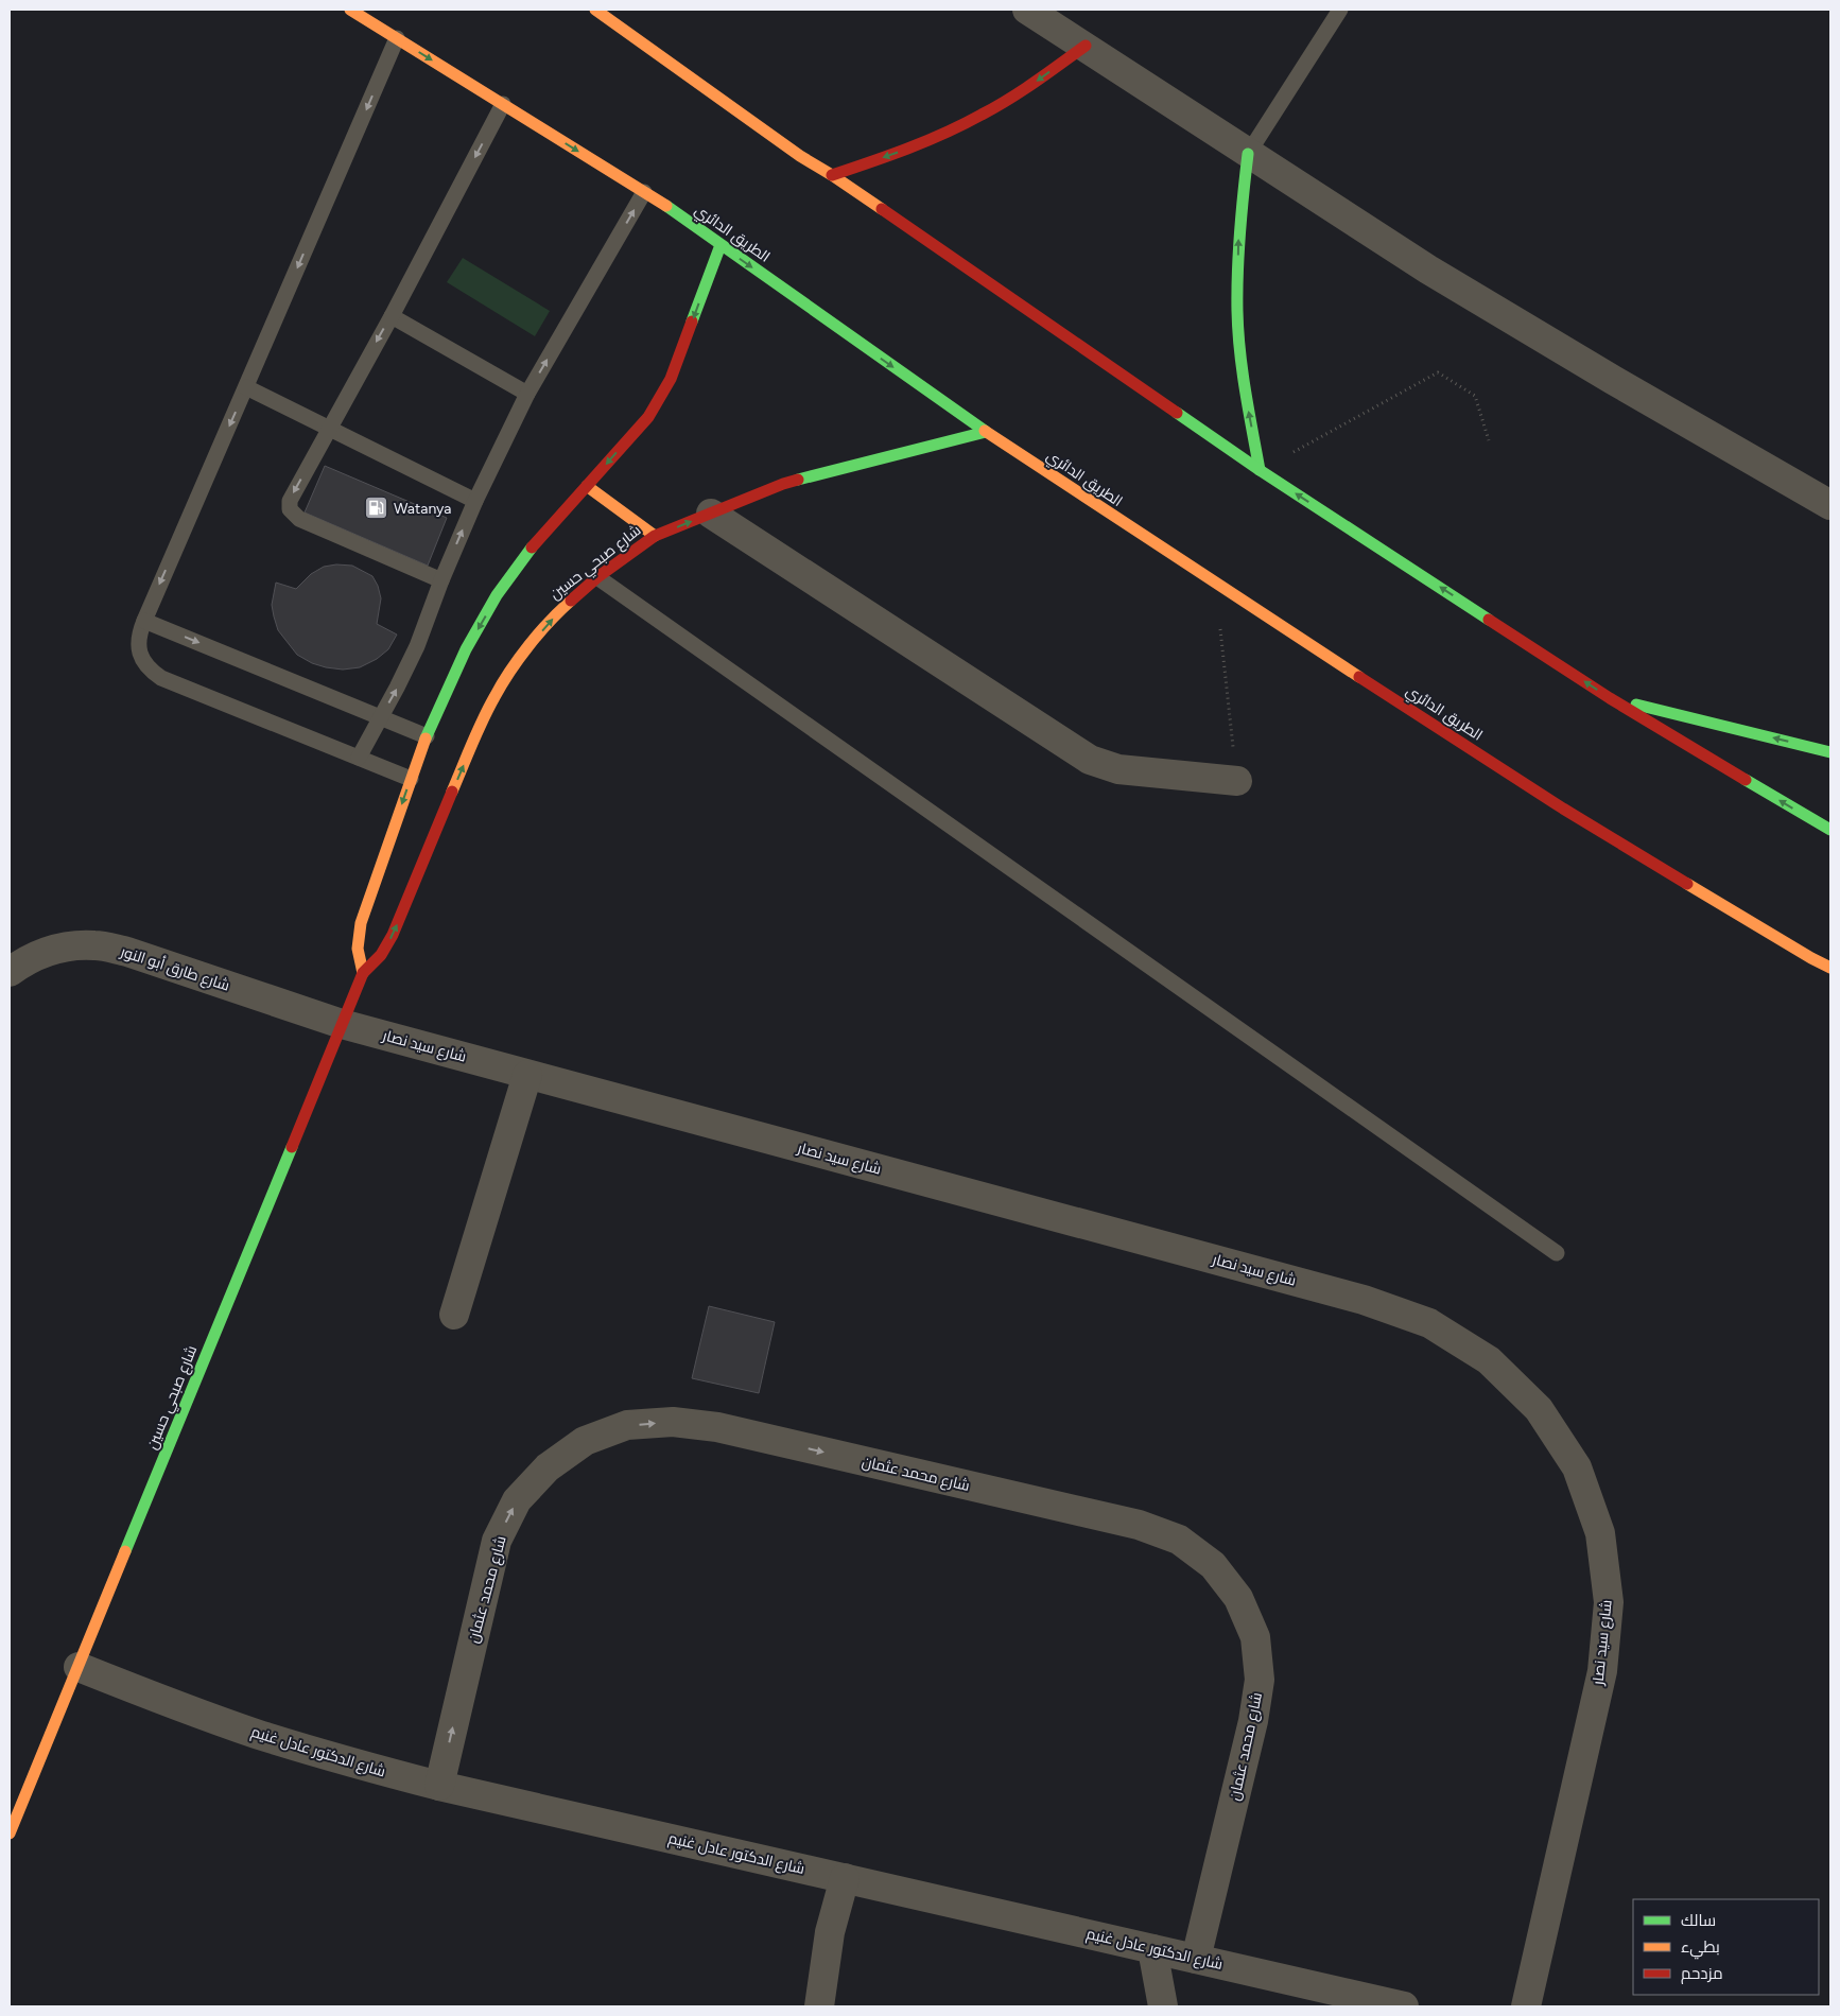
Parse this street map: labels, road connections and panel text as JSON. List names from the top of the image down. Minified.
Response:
{"streets":{"main road":["الطريق الدائري","شارع صبحي حسين"],"street":["شارع طارق أبو النور","شارع سيد نصار","شارع محمد عثمان","شارع الدكتور عادل غنيم"]},"crossings":[["الطريق الدائري","شارع صبحي حسين"],["شارع صبحي حسين","شارع طارق أبو النور"],["شارع صبحي حسين","شارع سيد نصار"],["شارع صبحي حسين","شارع الدكتور عادل غنيم"],["شارع طارق أبو النور","شارع سيد نصار"],["شارع محمد عثمان","شارع الدكتور عادل غنيم"]],"places":{"fuel station":["Watanya"]},"legend":["سالك","بطيء","مزدحم"]}
